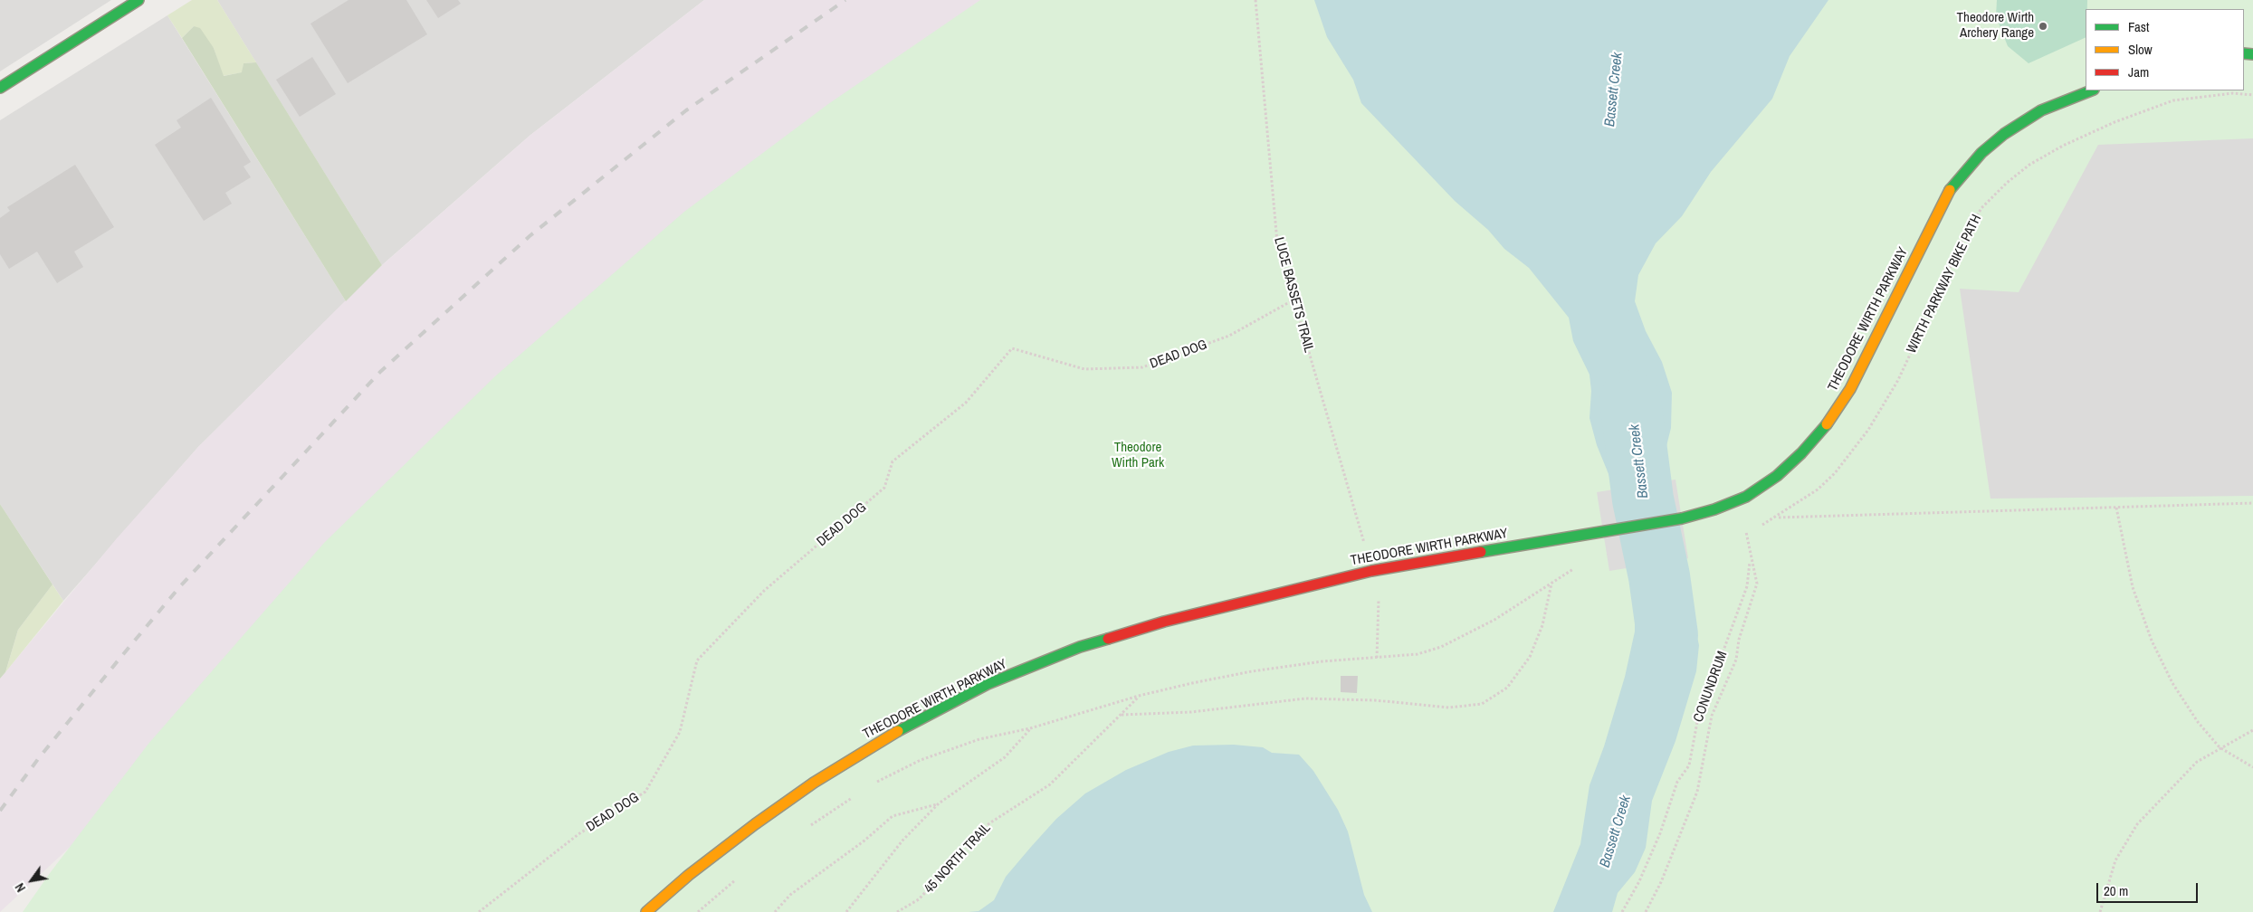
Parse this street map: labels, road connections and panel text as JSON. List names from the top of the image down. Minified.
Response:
{"streets":{"street":["THEODORE WIRTH PARKWAY"],"path":["WIRTH PARKWAY BIKE PATH","LUCE BASSETS TRAIL","DEAD DOG","CONUNDRUM","45 NORTH TRAIL"]},"crossings":[["LUCE BASSETS TRAIL","DEAD DOG"]],"water":["Bassett Creek"],"parks":["Theodore Wirth Park"],"places":["Theodore Wirth Archery Range"],"legend":["Fast","Slow","Jam"],"scale_bar":"20 m","north":"bottom left"}
